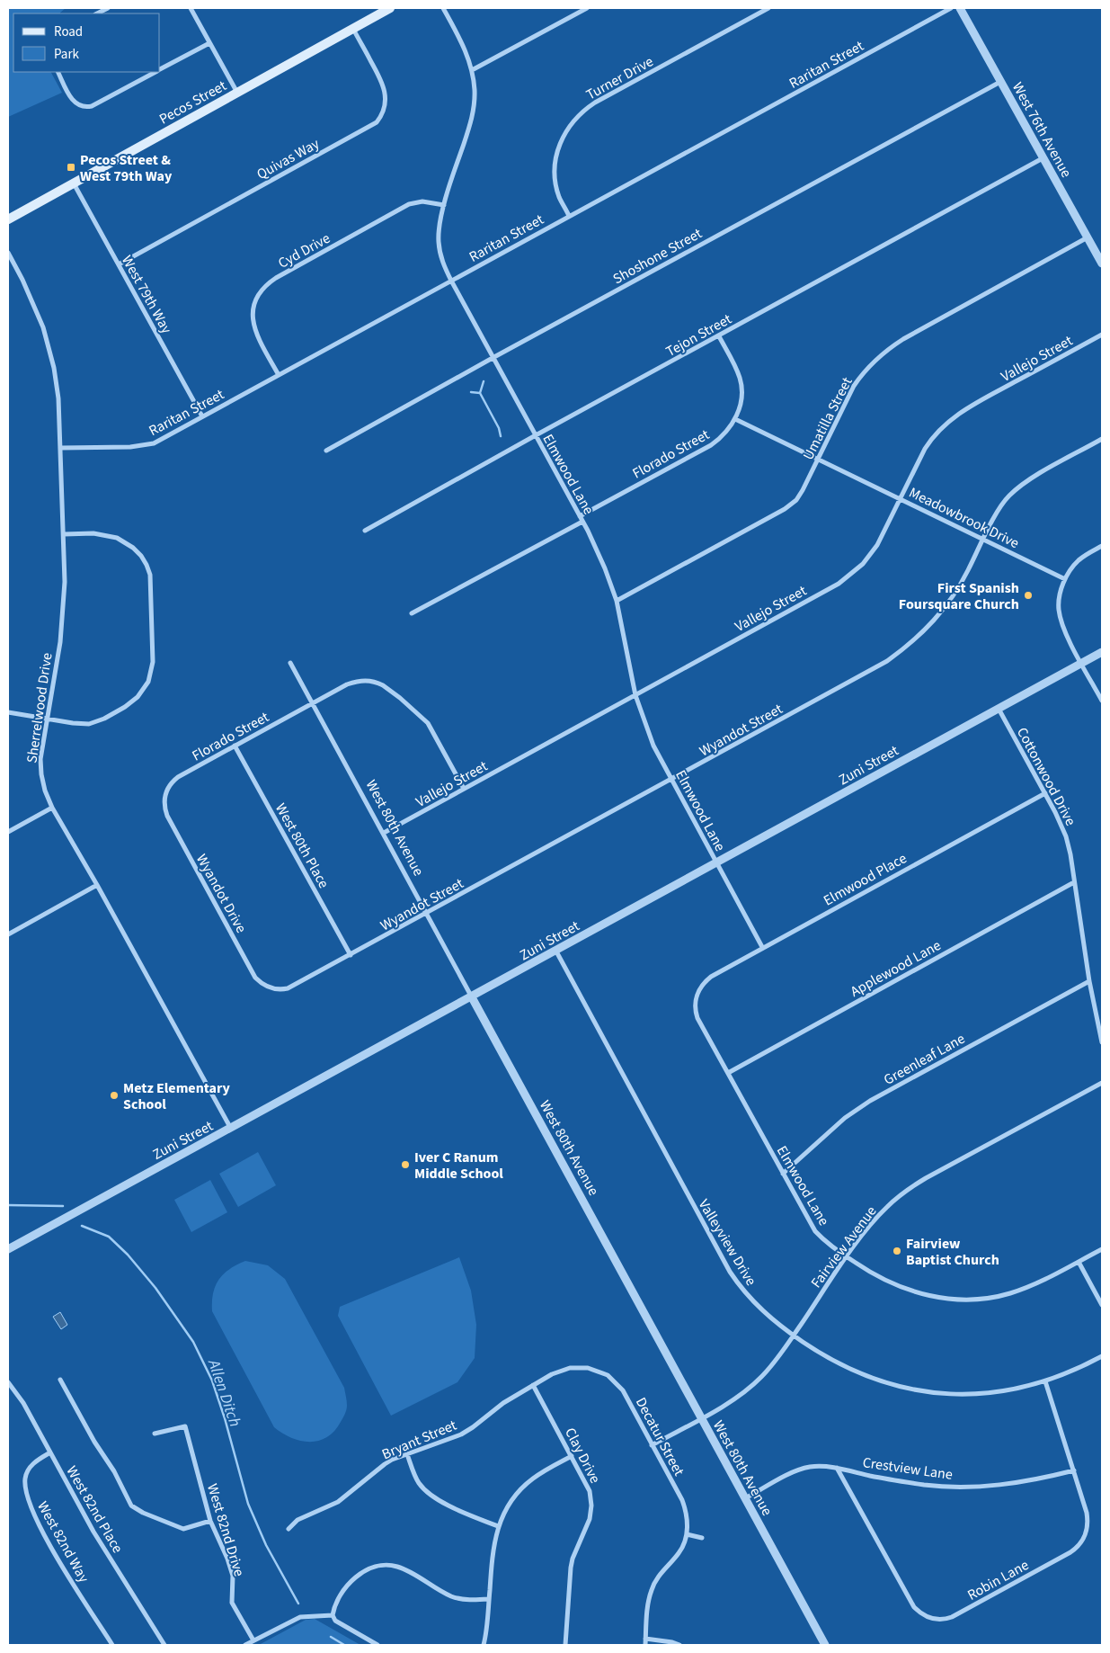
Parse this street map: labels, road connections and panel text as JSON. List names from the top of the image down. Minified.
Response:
{"streets":{"main road":["Pecos Street"],"street":["Raritan Street","Turner Drive","West 76th Avenue","Quivas Way","Cyd Drive","Shoshone Street","West 79th Way","Tejon Street","Vallejo Street","Umatilla Street","Florado Street","Elmwood Lane","Meadowbrook Drive","Sherrelwood Drive","Wyandot Street","Zuni Street","Cottonwood Drive","West 80th Avenue","West 80th Place","Elmwood Place","Wyandot Drive","Applewood Lane","Greenleaf Lane","Valleyview Drive","Fairview Avenue","Decatur Street","Bryant Street","Clay Drive","Crestview Lane","West 82nd Place","West 82nd Drive","West 82nd Way","Robin Lane"]},"crossings":[["Raritan Street","Turner Drive"],["Raritan Street","Cyd Drive"],["Raritan Street","West 79th Way"],["Raritan Street","Elmwood Lane"],["Raritan Street","Sherrelwood Drive"],["Pecos Street","Quivas Way"],["Pecos Street","West 79th Way"],["West 76th Avenue","Shoshone Street"],["West 76th Avenue","Tejon Street"],["West 76th Avenue","Umatilla Street"],["Quivas Way","West 79th Way"],["Cyd Drive","Elmwood Lane"],["Shoshone Street","Elmwood Lane"],["Tejon Street","Florado Street"],["Tejon Street","Elmwood Lane"],["Vallejo Street","Elmwood Lane"],["Vallejo Street","Meadowbrook Drive"],["Vallejo Street","West 80th Avenue"],["Umatilla Street","Elmwood Lane"],["Umatilla Street","Meadowbrook Drive"],["Florado Street","Elmwood Lane"],["Florado Street","Meadowbrook Drive"],["Florado Street","West 80th Avenue"],["Florado Street","West 80th Place"],["Florado Street","Wyandot Drive"],["Elmwood Lane","Wyandot Street"],["Elmwood Lane","Zuni Street"],["Elmwood Lane","Elmwood Place"],["Elmwood Lane","Applewood Lane"],["Elmwood Lane","Greenleaf Lane"],["Elmwood Lane","Fairview Avenue"],["Meadowbrook Drive","Wyandot Street"],["Sherrelwood Drive","Zuni Street"],["Wyandot Street","West 80th Avenue"],["Wyandot Street","West 80th Place"],["Wyandot Street","Wyandot Drive"],["Zuni Street","Cottonwood Drive"],["Zuni Street","West 80th Avenue"],["Zuni Street","Valleyview Drive"],["Cottonwood Drive","Elmwood Place"],["Cottonwood Drive","Applewood Lane"],["Cottonwood Drive","Greenleaf Lane"],["West 80th Avenue","Fairview Avenue"],["West 80th Avenue","Crestview Lane"],["Valleyview Drive","Fairview Avenue"],["Valleyview Drive","Robin Lane"],["Fairview Avenue","Decatur Street"],["Decatur Street","Bryant Street"],["Bryant Street","Clay Drive"],["Crestview Lane","Robin Lane"],["West 82nd Place","West 82nd Way"]],"water":["Allen Ditch"],"places":{"transit":["Pecos Street & West 79th Way"],"other":["First Spanish Foursquare Church","Metz Elementary School","Iver C Ranum Middle School","Fairview Baptist Church"]},"legend":["Road","Park"]}
